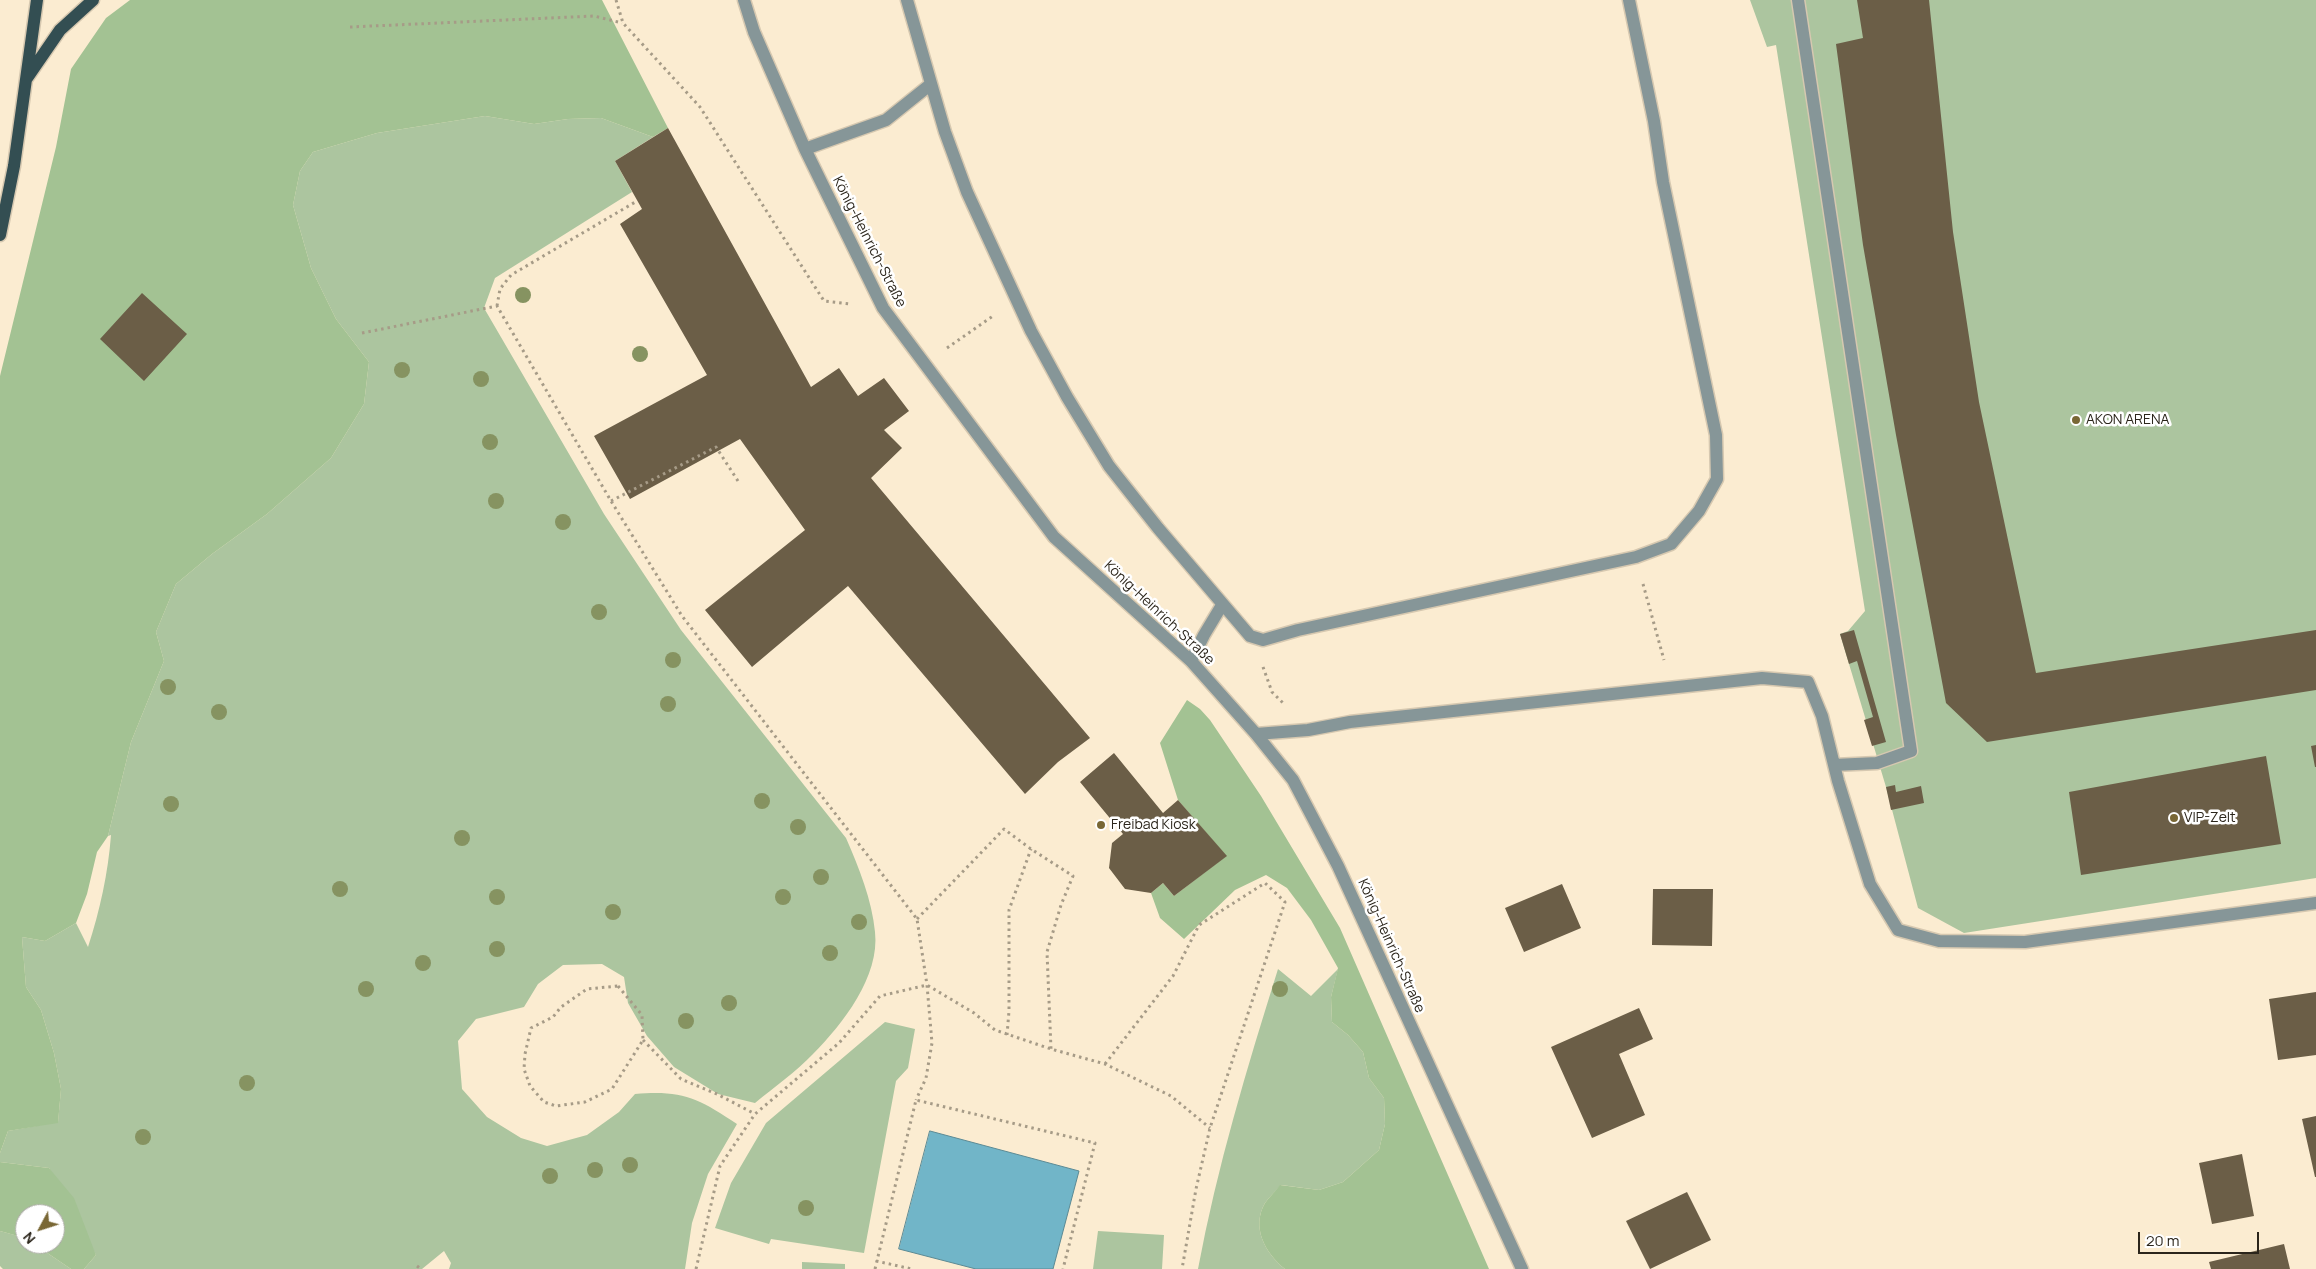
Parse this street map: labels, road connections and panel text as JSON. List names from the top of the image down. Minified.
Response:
{"streets":{"street":["König-Heinrich-Straße"]},"places":["AKON ARENA","VIP-Zelt","Freibad Kiosk"],"scale_bar":"20 m","north":"bottom left"}
